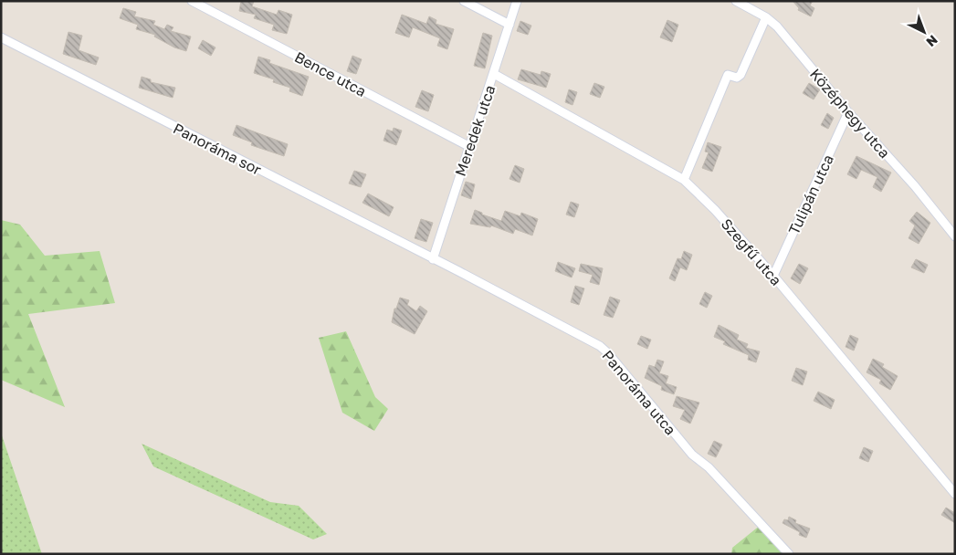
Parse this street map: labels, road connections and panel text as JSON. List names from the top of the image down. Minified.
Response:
{"streets":{"street":["Bence utca","Középhegy utca","Meredek utca","Panoráma sor","Tulipán utca","Szegfű utca","Panoráma utca"]},"crossings":[["Bence utca","Meredek utca"],["Középhegy utca","Tulipán utca"],["Meredek utca","Panoráma sor"],["Meredek utca","Szegfű utca"],["Meredek utca","Panoráma utca"],["Panoráma sor","Panoráma utca"],["Tulipán utca","Szegfű utca"]],"north":"bottom right"}
